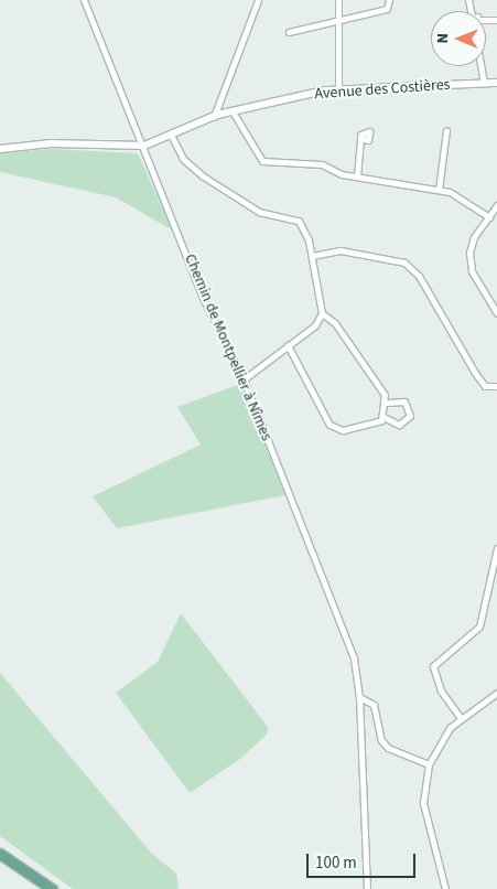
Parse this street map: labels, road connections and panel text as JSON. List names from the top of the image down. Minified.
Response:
{"streets":{"street":["Avenue des Costières","Chemin de Montpellier à Nîmes"]},"crossings":[["Avenue des Costières","Chemin de Montpellier à Nîmes"]],"scale_bar":"100 m","north":"left"}
